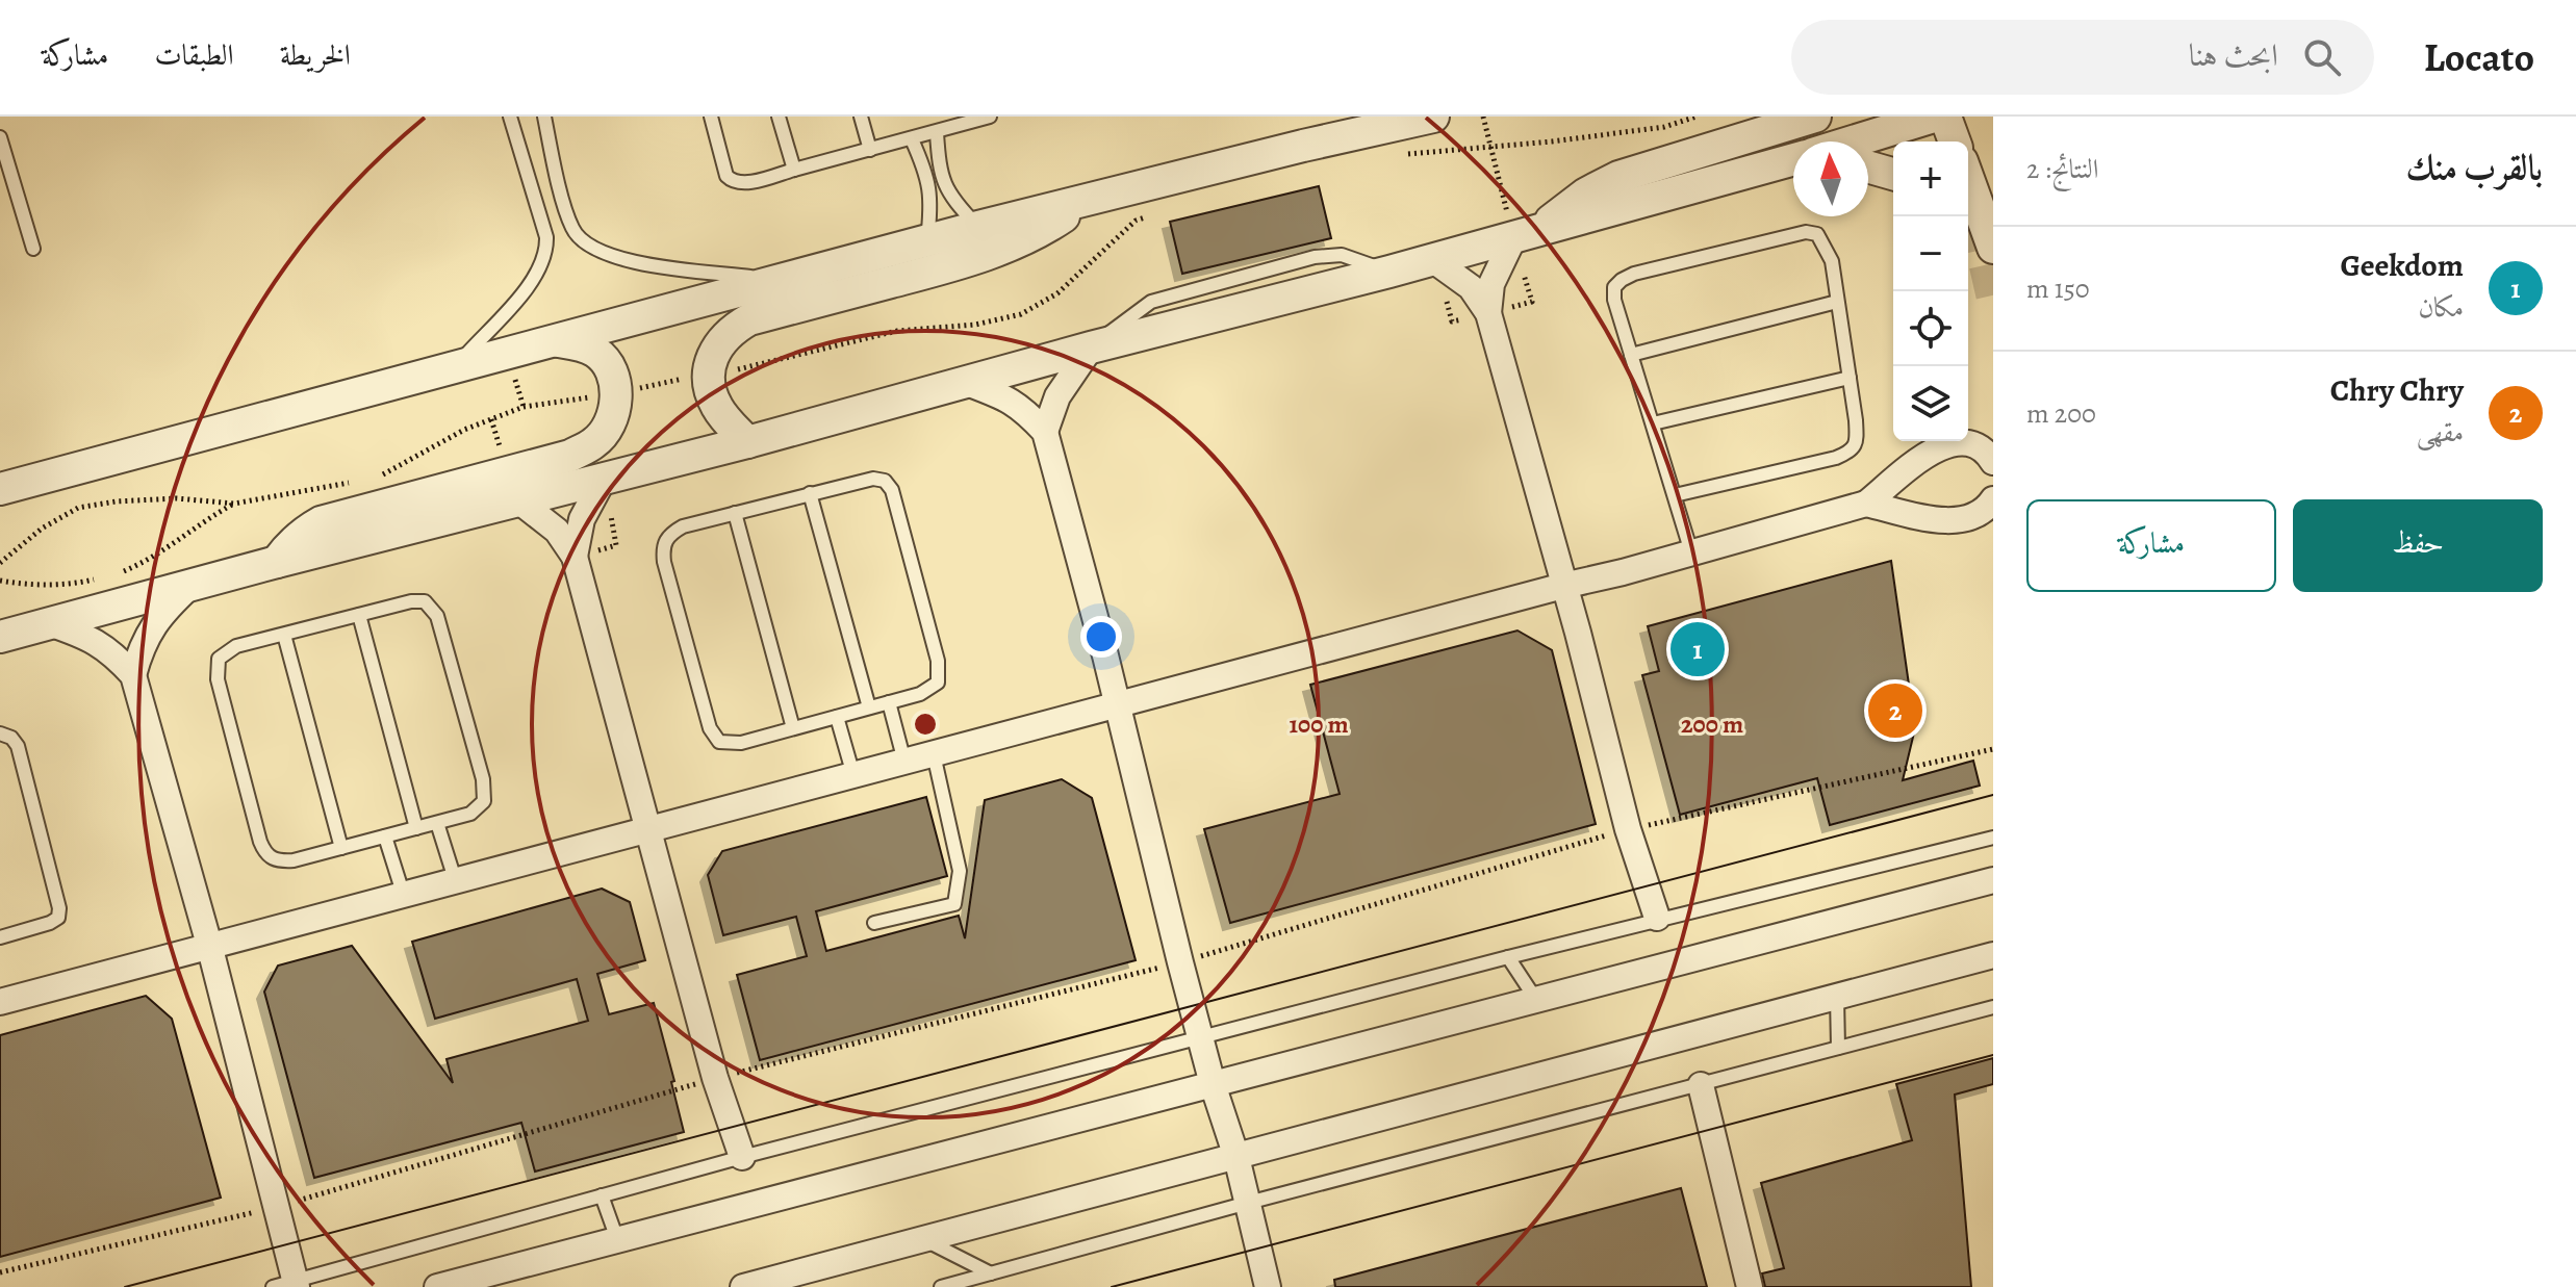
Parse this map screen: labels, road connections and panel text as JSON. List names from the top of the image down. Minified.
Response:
{"north":"top","page":{"header":"Locato","search":"ابحث هنا","nav":["الخريطة","الطبقات","مشاركة"],"heading":["بالقرب منك","النتائج: 2"],"map_buttons":["+","−"],"list":[{"mark":"1","name":"Geekdom","note":"مكان","value":"150 m"},{"mark":"2","name":"Chry Chry","note":"مقهى","value":"200 m"}],"buttons":["حفظ","مشاركة"],"pins":["1","2"]},"rings":["100 m","200 m"]}
